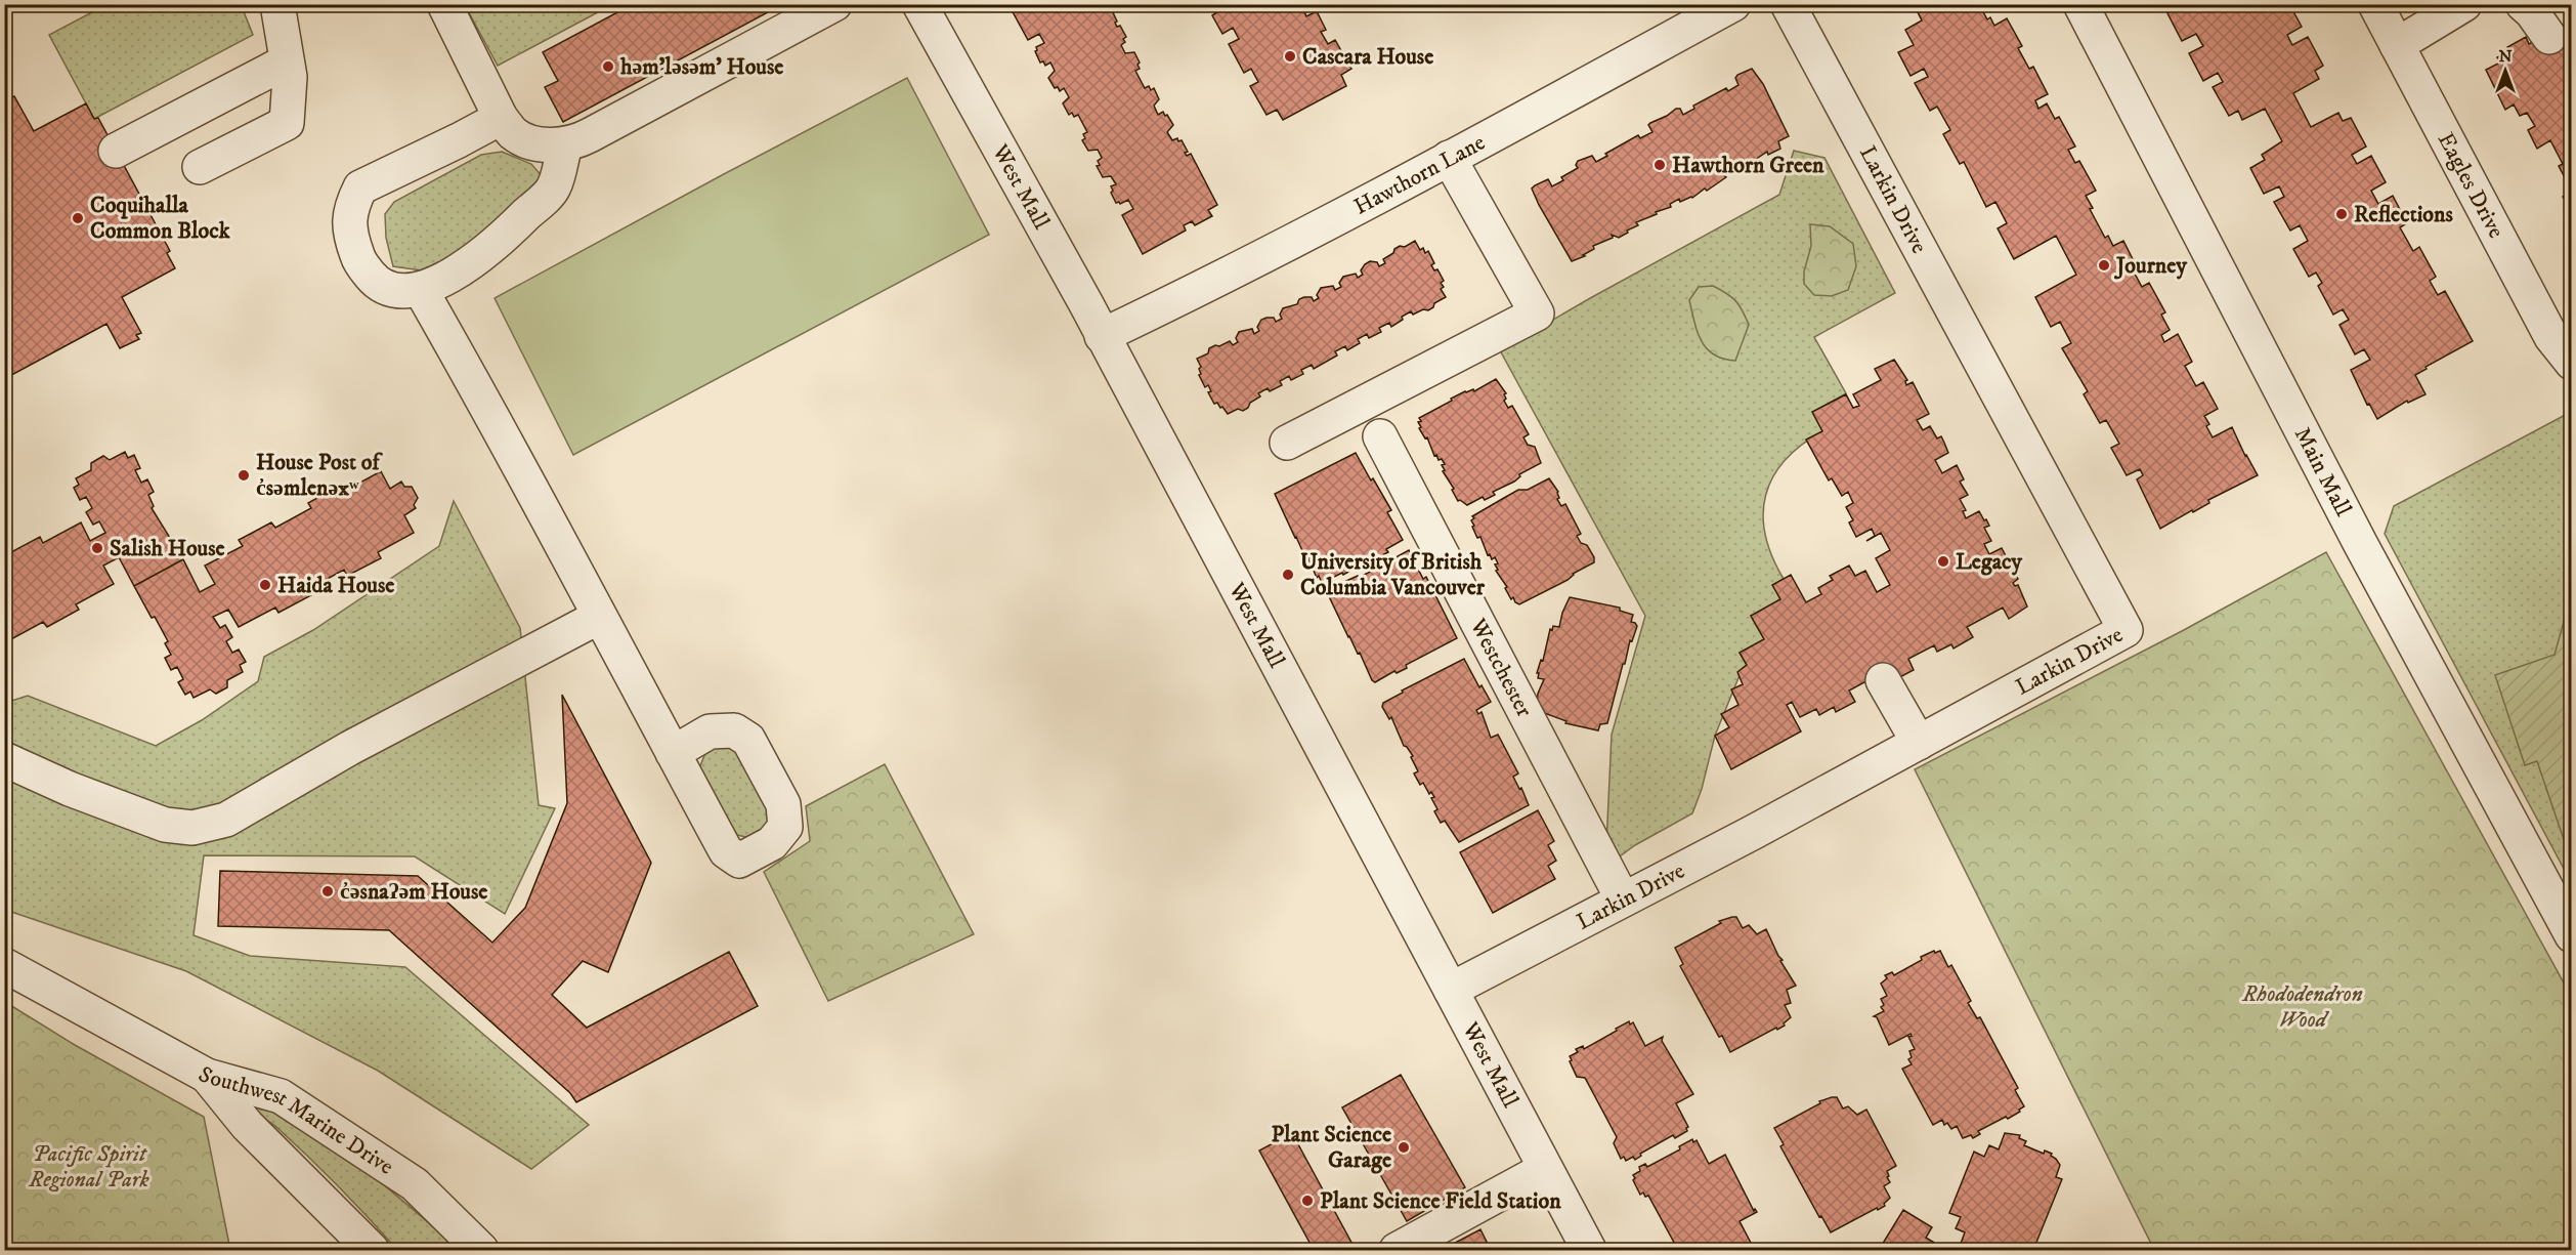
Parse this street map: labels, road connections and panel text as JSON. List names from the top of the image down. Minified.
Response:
{"streets":{"street":["Hawthorn Lane","Eagles Drive","West Mall","Larkin Drive","Main Mall","Westchester","Southwest Marine Drive"]},"crossings":[["Hawthorn Lane","West Mall"],["West Mall","Larkin Drive"],["Larkin Drive","Westchester"]],"parks":["Rhododendron Wood","Pacific Spirit Regional Park"],"places":["Cascara House","həm’ləsəm’ House","Hawthorn Green","Reflections","Coquihalla Common Block","Journey","House Post of c̓səmlenəxʷ","Salish House","Legacy","University of British Columbia Vancouver","Haida House","c̓əsnaʔəm House","Plant Science Garage","Plant Science Field Station"],"north":"top"}
